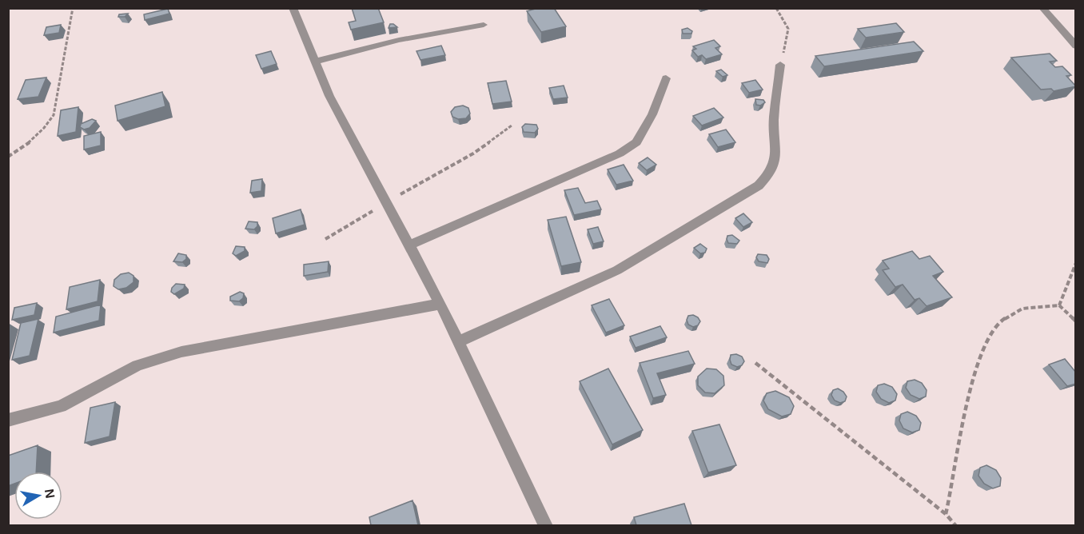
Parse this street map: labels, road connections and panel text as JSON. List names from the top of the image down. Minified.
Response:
{"north":"right"}
